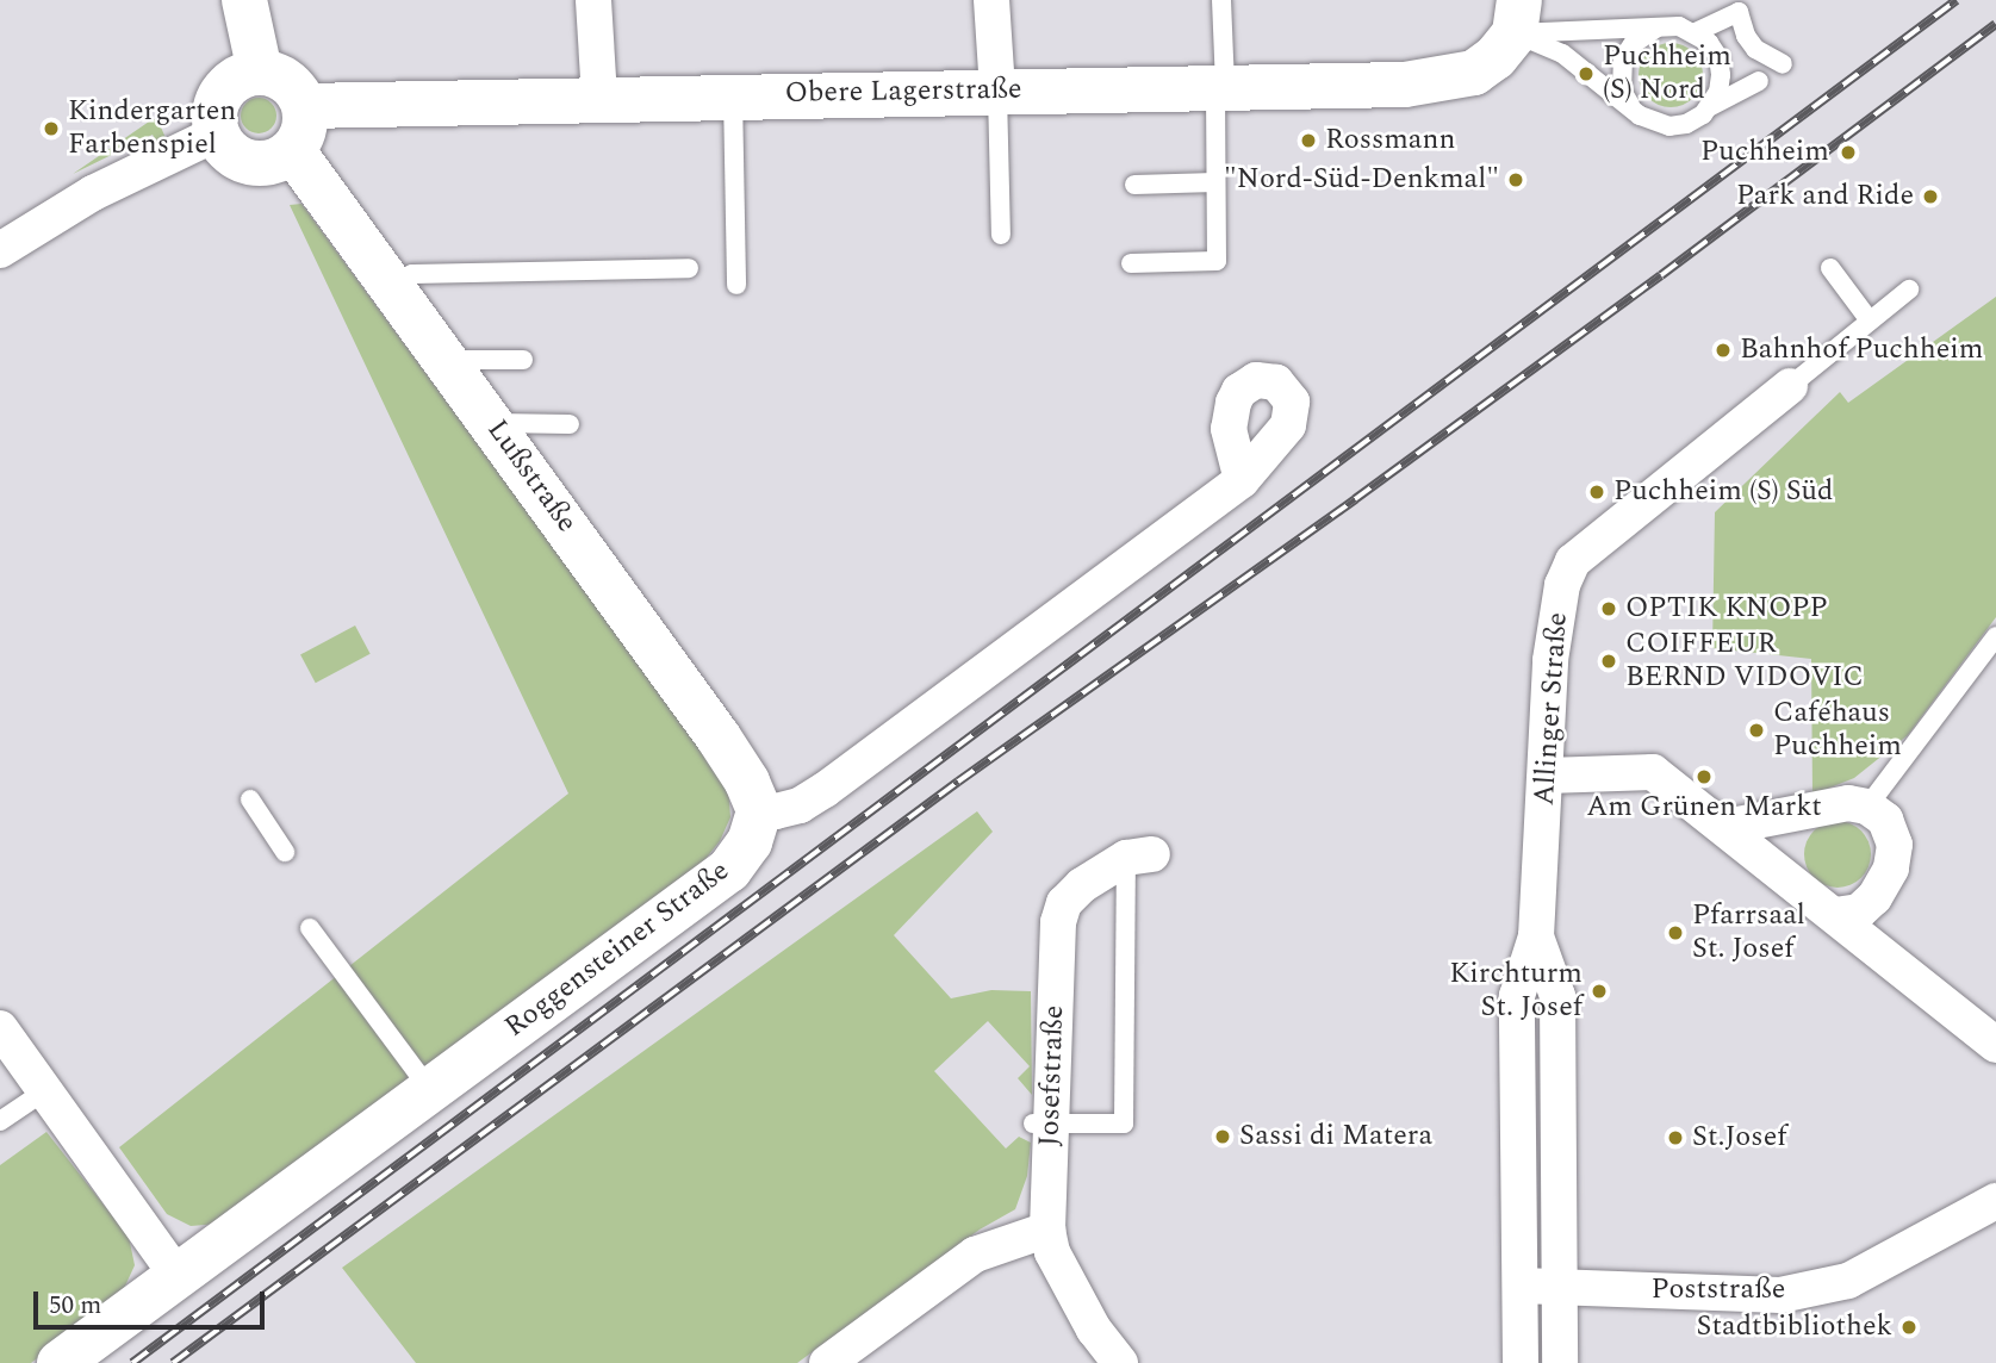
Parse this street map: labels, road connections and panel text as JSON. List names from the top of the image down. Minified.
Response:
{"streets":{"street":["Obere Lagerstraße","Lußstraße","Allinger Straße","Roggensteiner Straße","Josefstraße","Poststraße"]},"crossings":[["Obere Lagerstraße","Lußstraße"],["Lußstraße","Roggensteiner Straße"],["Allinger Straße","Poststraße"]],"places":["Puchheim (S) Nord","Kindergarten Farbenspiel","Rossmann","Puchheim","\"Nord-Süd-Denkmal\"","Park and Ride","Bahnhof Puchheim","Puchheim (S) Süd","OPTIK KNOPP","COIFFEUR BERND VIDOVIC","Caféhaus Puchheim","Am Grünen Markt","Pfarrsaal St. Josef","Kirchturm St. Josef","Sassi di Matera","St.Josef","Stadtbibliothek"],"scale_bar":"50 m"}
